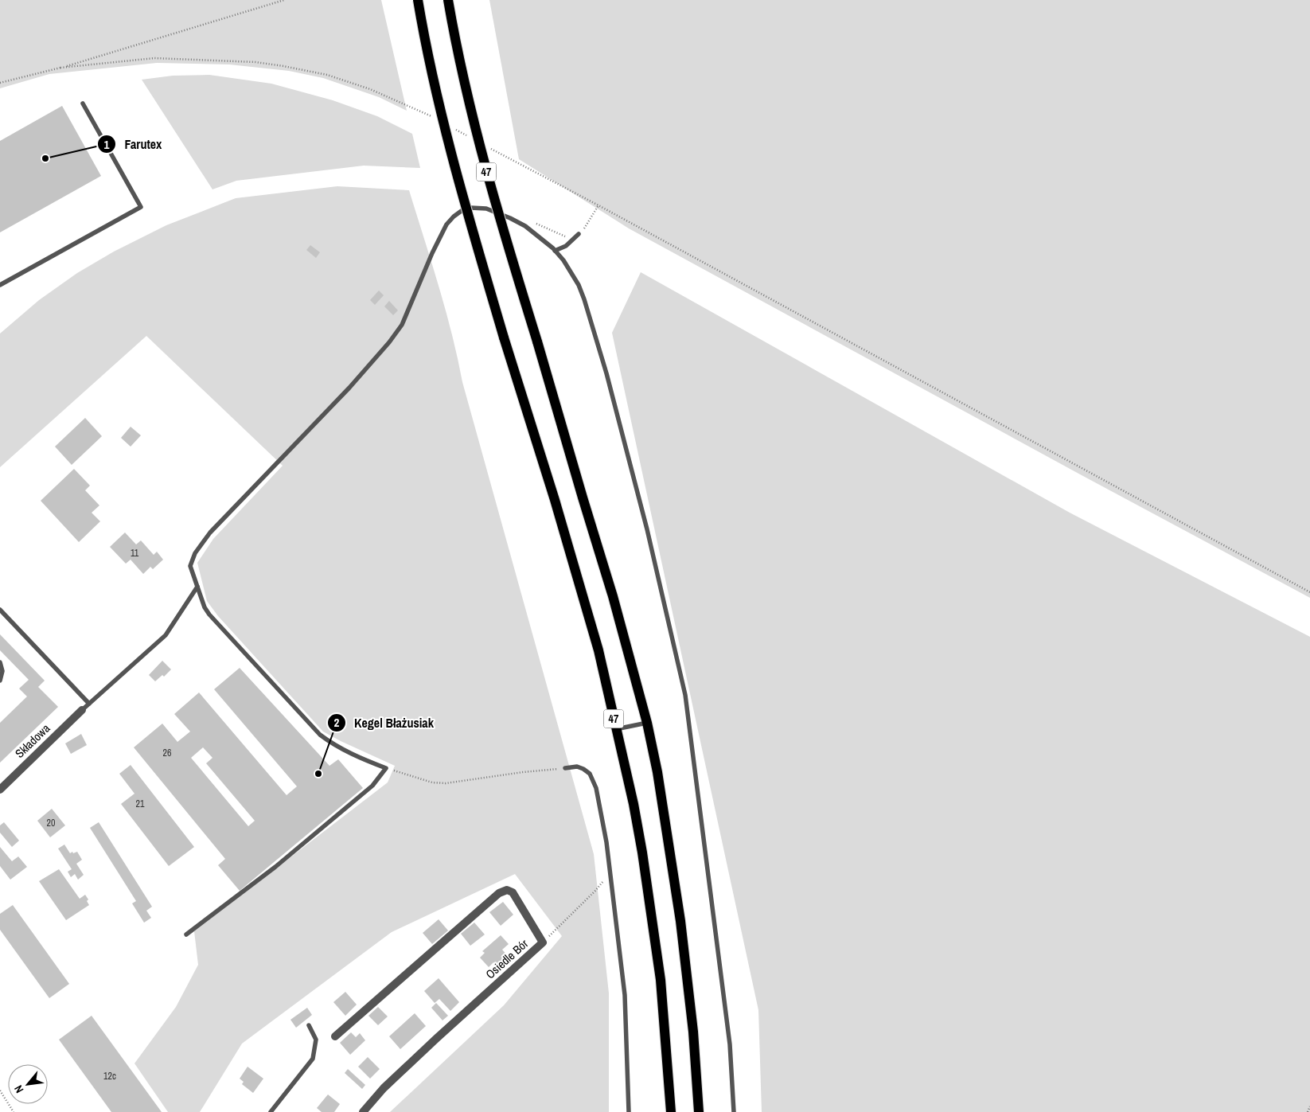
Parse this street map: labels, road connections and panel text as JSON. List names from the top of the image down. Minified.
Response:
{"streets":{"main road":["47"],"street":["Składowa","Osiedle Bór"]},"places":["Farutex","Kegel Błażusiak"],"house_numbers":["11","26","21","20","12c"],"north":"bottom left"}
